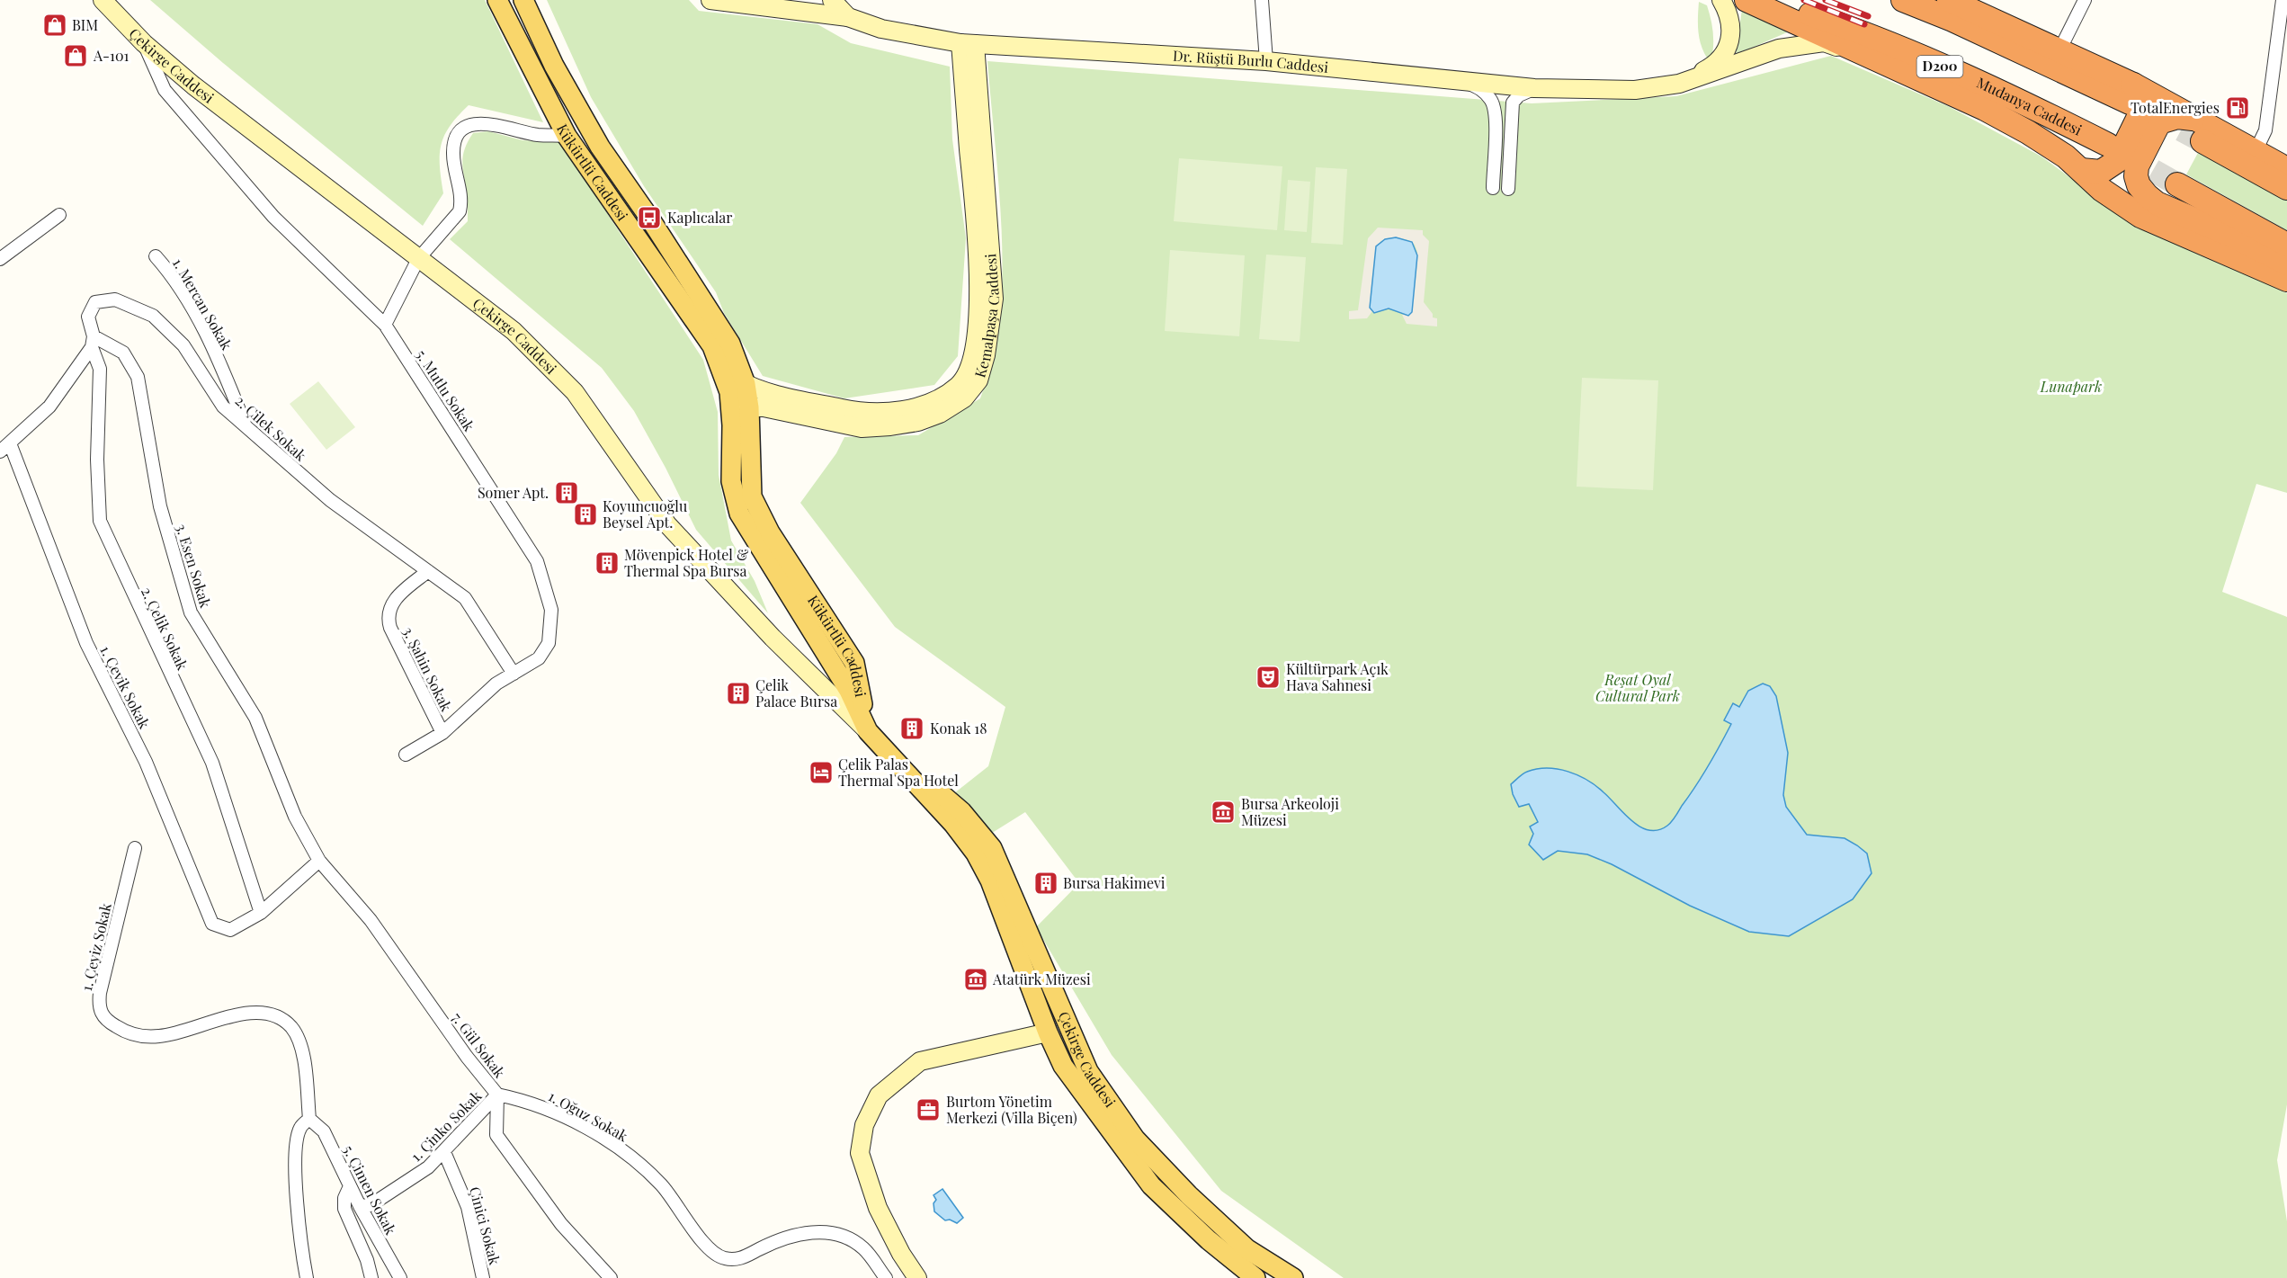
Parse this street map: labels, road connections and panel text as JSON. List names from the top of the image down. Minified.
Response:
{"streets":{"highway":["D200","Mudanya Caddesi"],"main road":["Dr. Rüştü Burlu Caddesi","Çekirge Caddesi","Kükürtlü Caddesi","Kemalpaşa Caddesi"],"street":["1. Mercan Sokak","5. Mutlu Sokak","2. Çilek Sokak","3. Esen Sokak","2. Çelik Sokak","3. Şahin Sokak","1. Çevik Sokak","1. Çeyiz Sokak","7. Gül Sokak","1. Oğuz Sokak","1. Çinko Sokak","5. Çimen Sokak","Çinici Sokak"]},"crossings":[["Dr. Rüştü Burlu Caddesi","Kemalpaşa Caddesi"],["Çekirge Caddesi","Kükürtlü Caddesi"],["Çekirge Caddesi","5. Mutlu Sokak"],["Kükürtlü Caddesi","Kemalpaşa Caddesi"],["1. Mercan Sokak","2. Çilek Sokak"],["5. Mutlu Sokak","2. Çilek Sokak"],["5. Mutlu Sokak","3. Şahin Sokak"],["2. Çilek Sokak","3. Esen Sokak"],["2. Çilek Sokak","2. Çelik Sokak"],["2. Çilek Sokak","3. Şahin Sokak"],["3. Esen Sokak","2. Çelik Sokak"],["3. Esen Sokak","7. Gül Sokak"],["2. Çelik Sokak","1. Çevik Sokak"],["1. Çeyiz Sokak","5. Çimen Sokak"],["7. Gül Sokak","1. Oğuz Sokak"],["7. Gül Sokak","1. Çinko Sokak"],["1. Oğuz Sokak","1. Çinko Sokak"],["1. Çinko Sokak","5. Çimen Sokak"],["1. Çinko Sokak","Çinici Sokak"]],"parks":["Lunapark","Reşat Oyal Cultural Park"],"places":{"shop":["BIM","A-101"],"fuel station":["TotalEnergies"],"bus stop":["Kaplıcalar"],"building":["Somer Apt.","Koyuncuoğlu Beysel Apt.","Mövenpick Hotel & Thermal Spa Bursa","Çelik Palace Bursa","Konak 18","Bursa Hakimevi"],"theatre":["Kültürpark Açık Hava Sahnesi"],"hotel":["Çelik Palas Thermal Spa Hotel"],"museum":["Bursa Arkeoloji Müzesi","Atatürk Müzesi"],"office":["Burtom Yönetim Merkezi (Villa Biçen)"]}}
